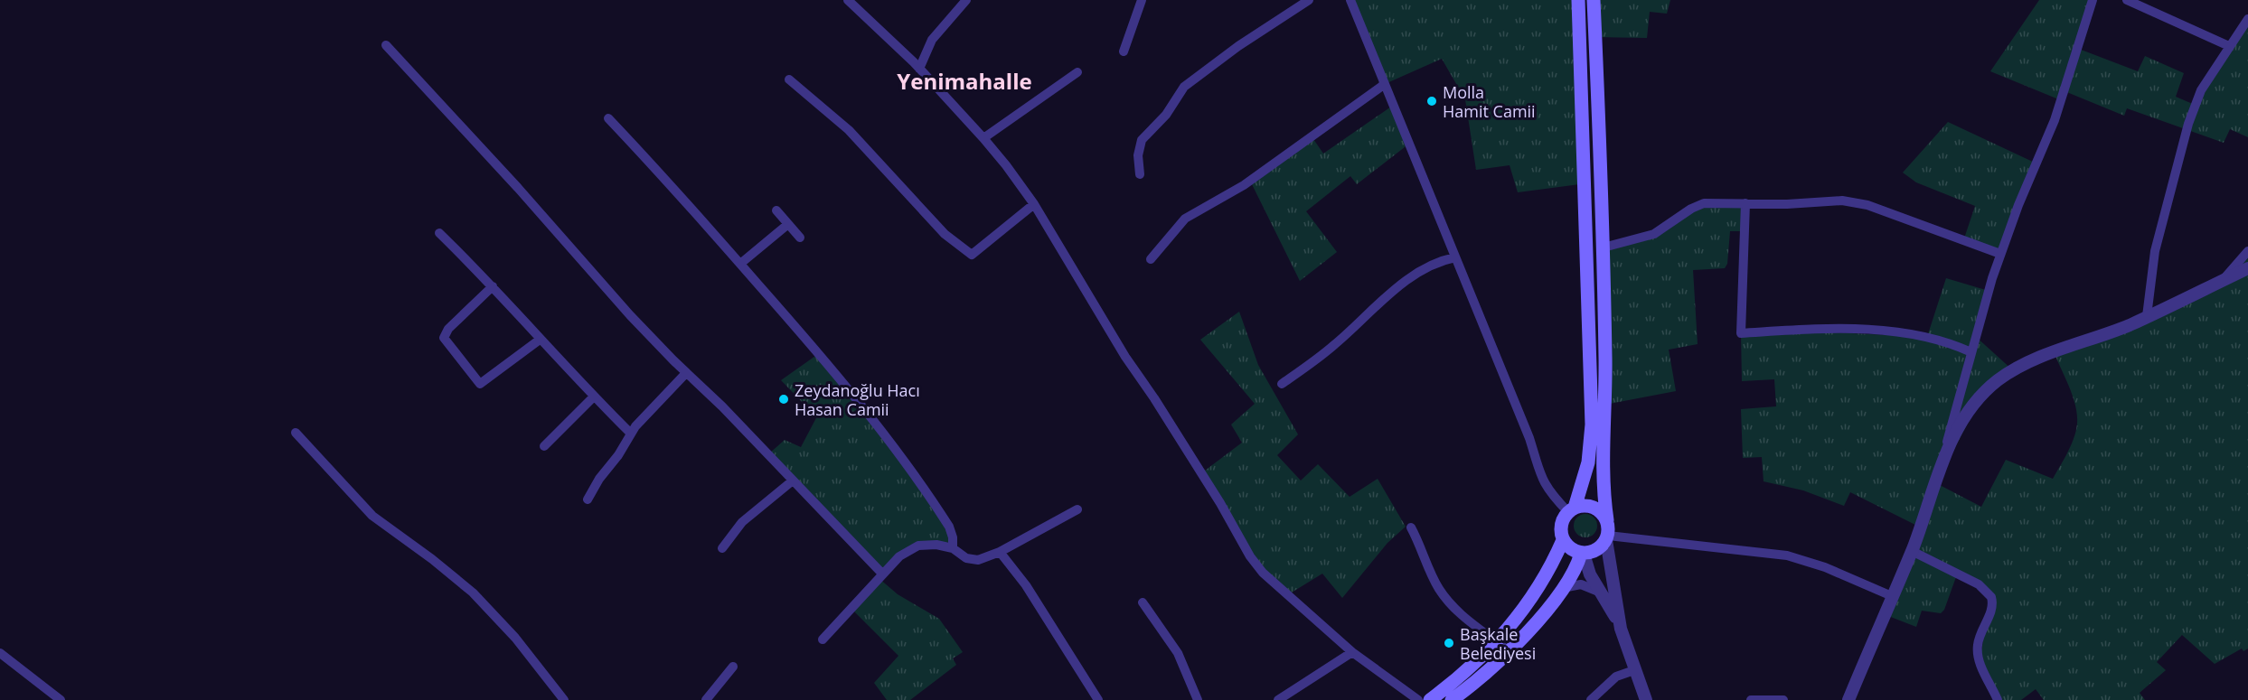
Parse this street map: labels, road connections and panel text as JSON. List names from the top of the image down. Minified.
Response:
{"districts":["Yenimahalle"],"places":["Molla Hamit Camii","Zeydanoğlu Hacı Hasan Camii","Başkale Belediyesi"]}
